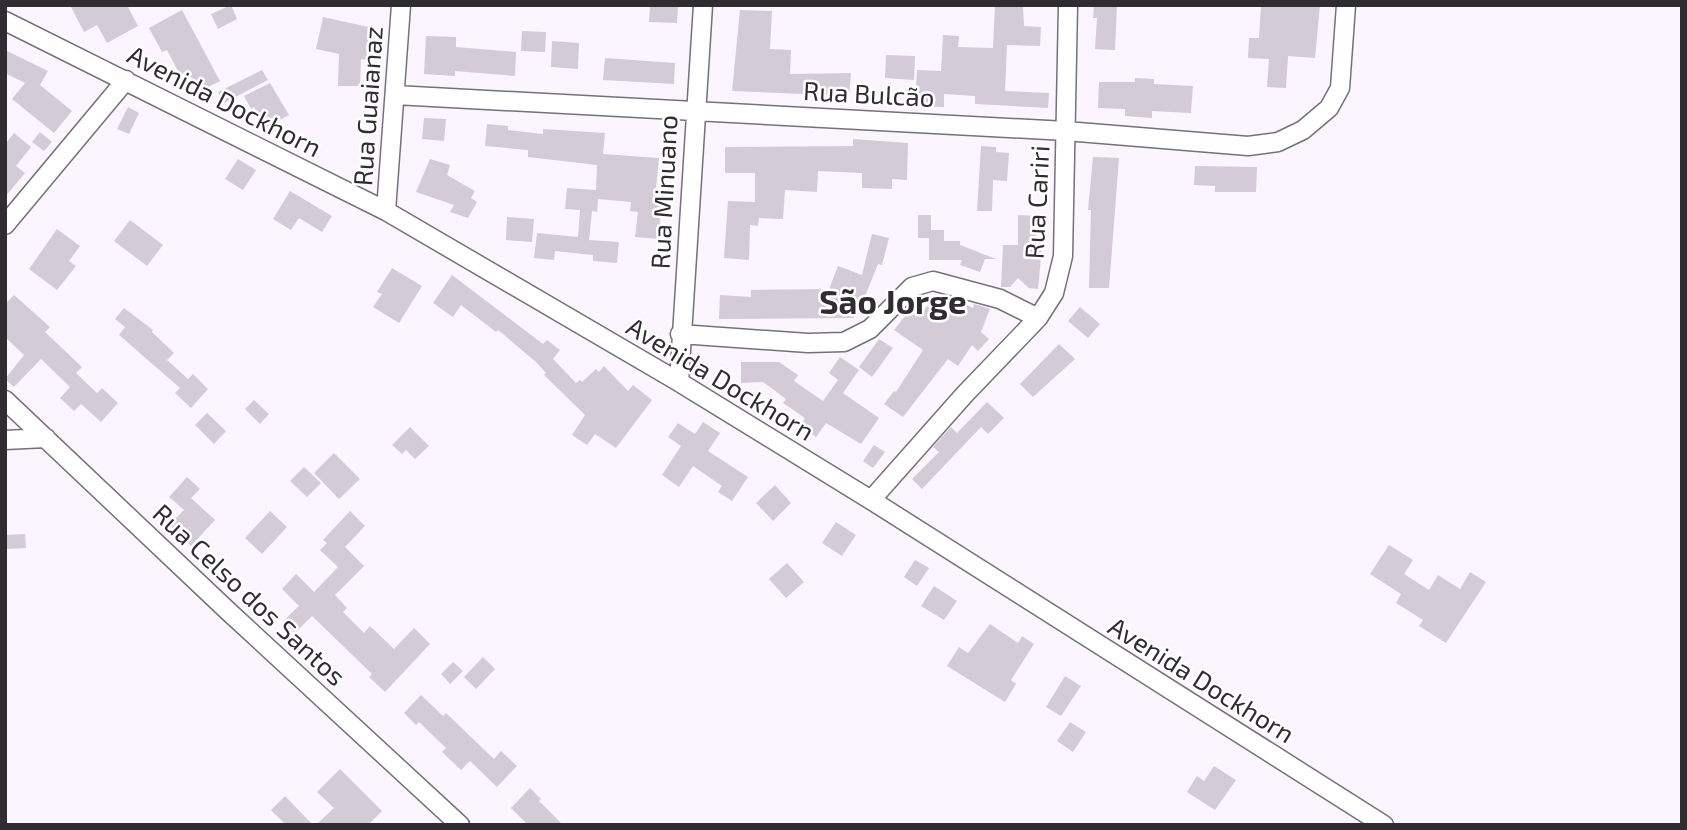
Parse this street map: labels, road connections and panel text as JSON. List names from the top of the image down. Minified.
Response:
{"streets":{"street":["Rua Bulcão","Avenida Dockhorn","Rua Guaianaz","Rua Minuano","Rua Cariri","Rua Celso dos Santos"]},"crossings":[["Rua Bulcão","Rua Guaianaz"],["Rua Bulcão","Rua Minuano"],["Rua Bulcão","Rua Cariri"],["Avenida Dockhorn","Rua Guaianaz"],["Avenida Dockhorn","Rua Minuano"],["Avenida Dockhorn","Rua Cariri"]],"districts":["São Jorge"]}
